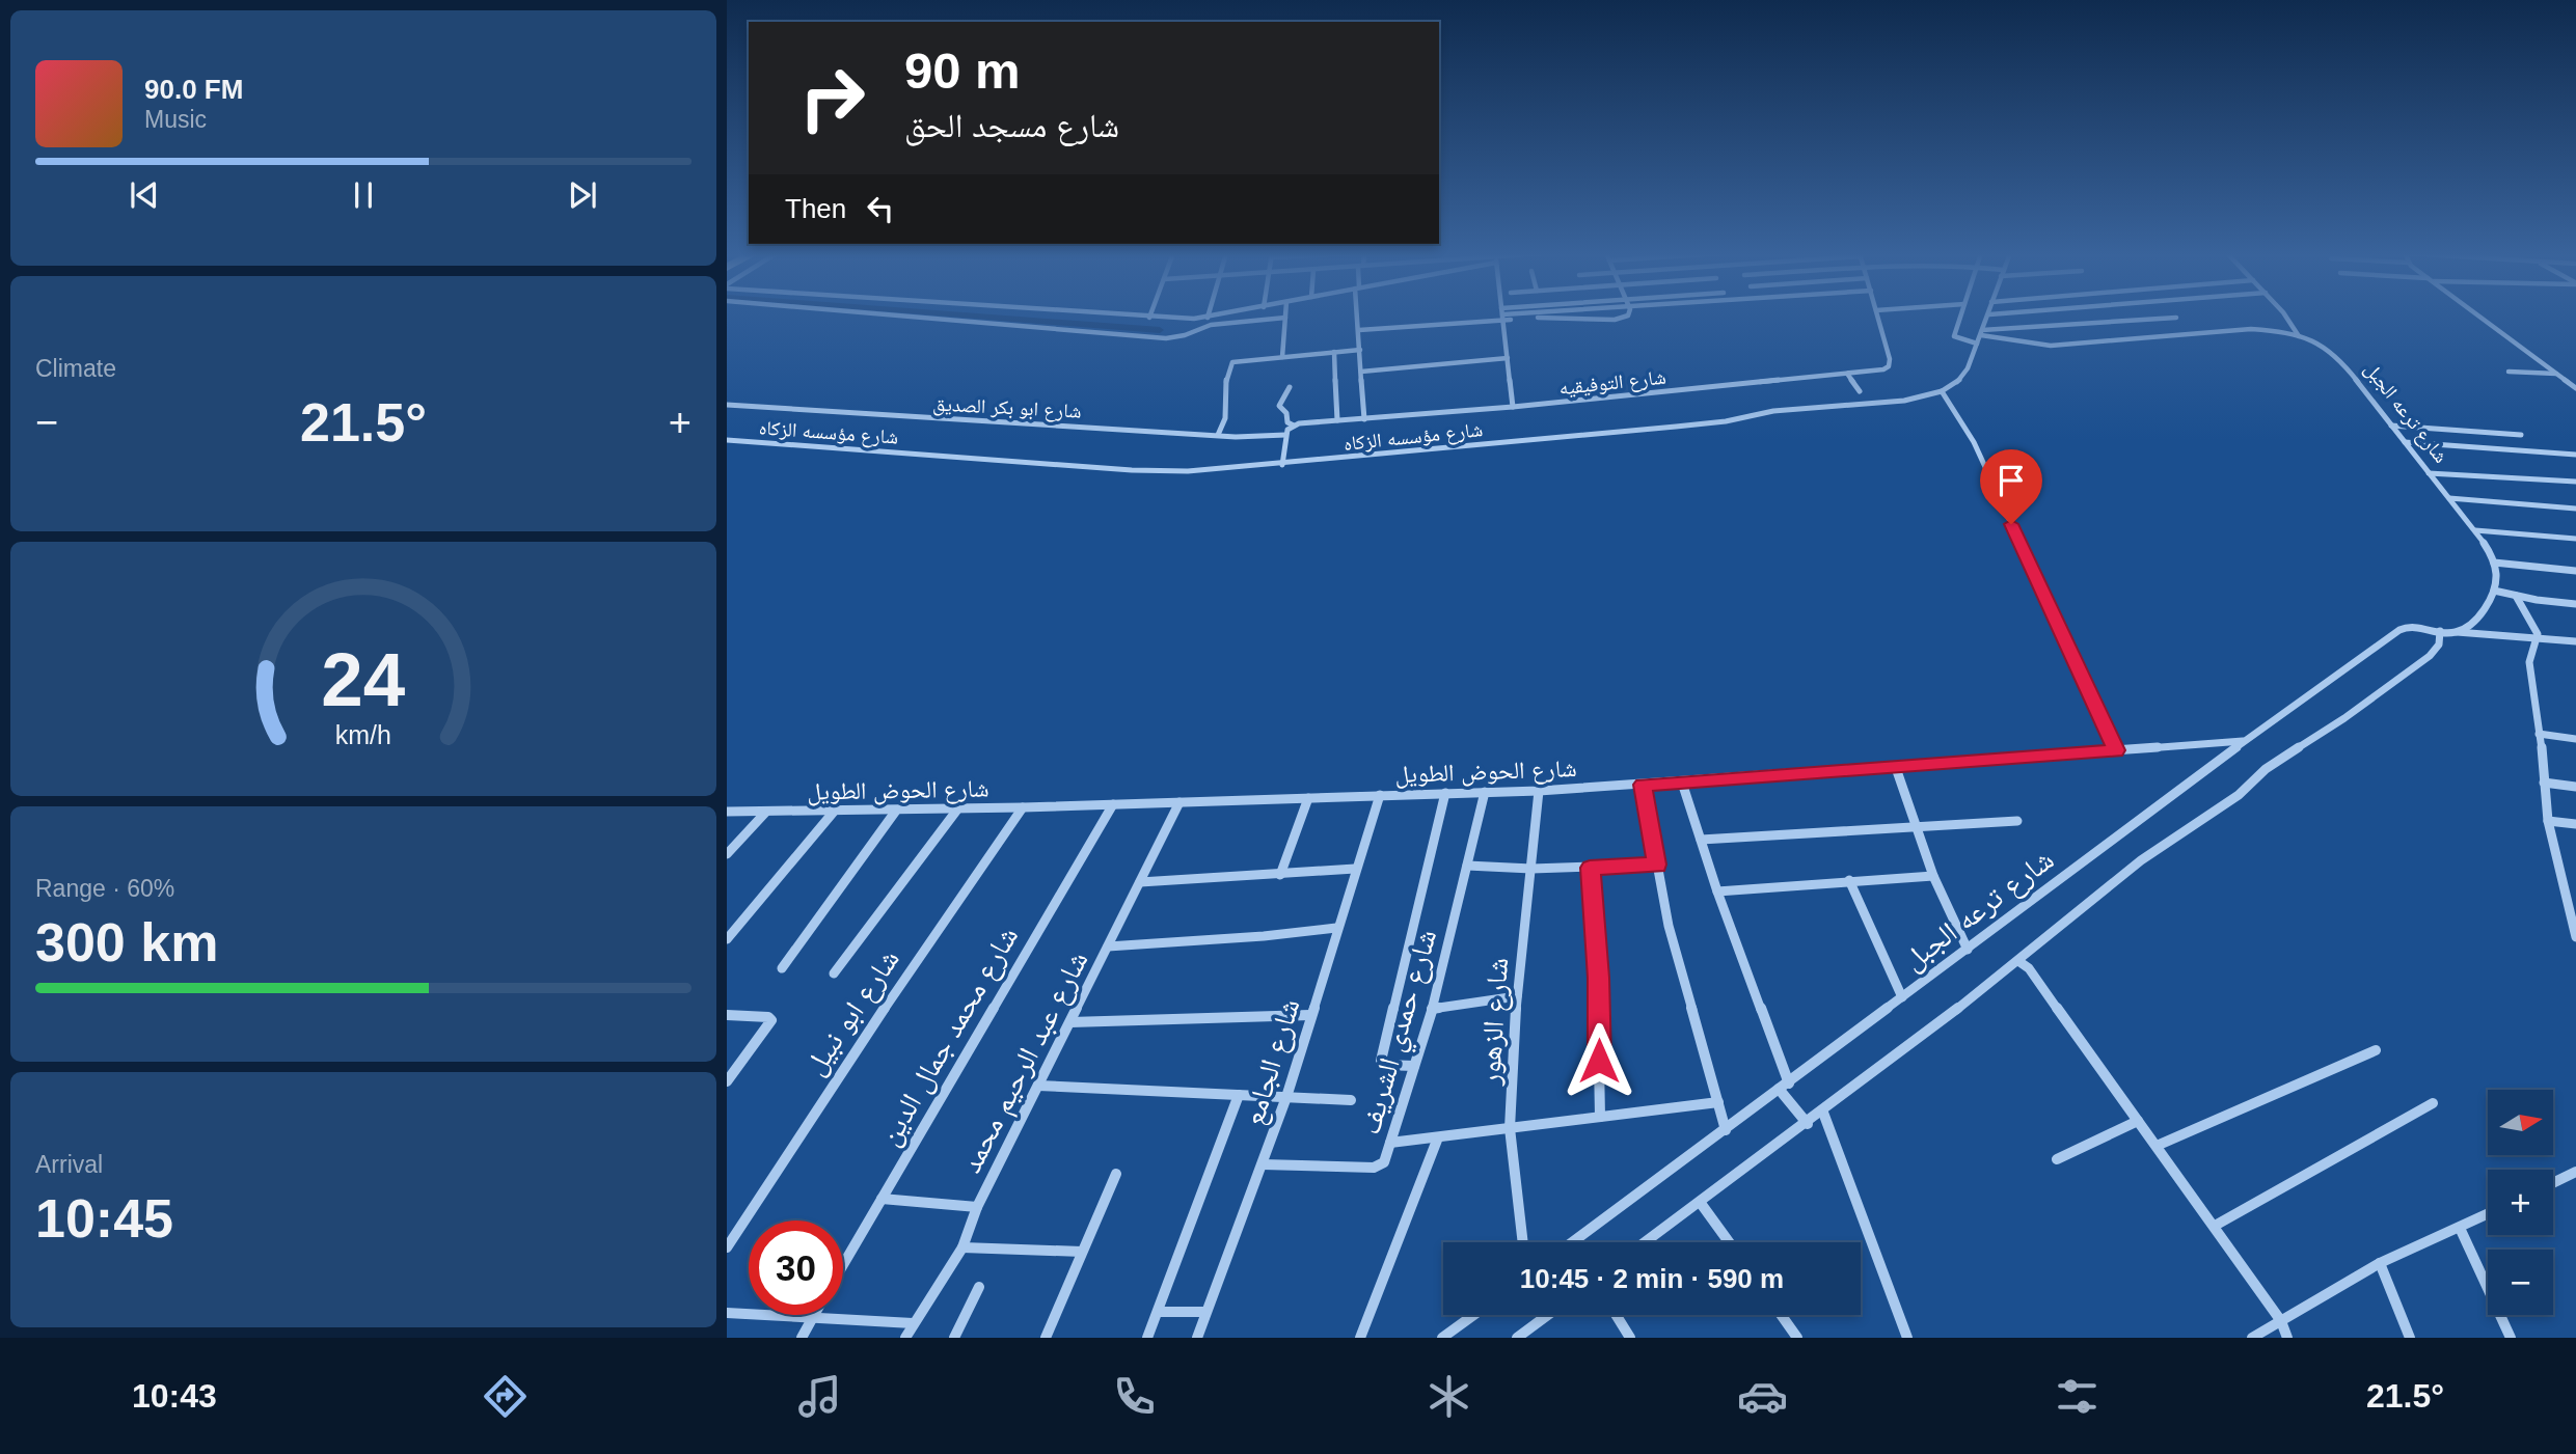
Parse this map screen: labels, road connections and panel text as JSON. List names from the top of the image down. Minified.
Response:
{"streets":{"street":["شارع التوفيقيه","شارع ابو بكر الصديق","شارع ترعه الجبل","شارع مؤسسه الزكاه","شارع الحوض الطويل","شارع ابو نبيل","شارع الزهور","شارع حمدي الشريف","شارع محمد جمال الدين","شارع عبد الرحيم محمد","شارع الجامع"]},"crossings":[["شارع ترعه الجبل","شارع مؤسسه الزكاه"],["شارع ترعه الجبل","شارع الحوض الطويل"],["شارع الحوض الطويل","شارع ابو نبيل"],["شارع الحوض الطويل","شارع الزهور"],["شارع الحوض الطويل","شارع حمدي الشريف"],["شارع الحوض الطويل","شارع محمد جمال الدين"],["شارع الحوض الطويل","شارع عبد الرحيم محمد"],["شارع الحوض الطويل","شارع الجامع"],["شارع حمدي الشريف","شارع الجامع"]],"north":"right","page":{"turn":["90 m","شارع مسجد الحق"],"song":["90.0 FM","Music"],"then":"Then","tile":["Climate",["Range · 60%","300 km"],["Arrival","10:45"]],"heat":["−","21.5°","+"],"map_buttons":["+","−"],"limit":"30","trip":"10:45 · 2 min · 590 m","tabs":["10:43","21.5°"],"gauge":["24","km/h"]}}
